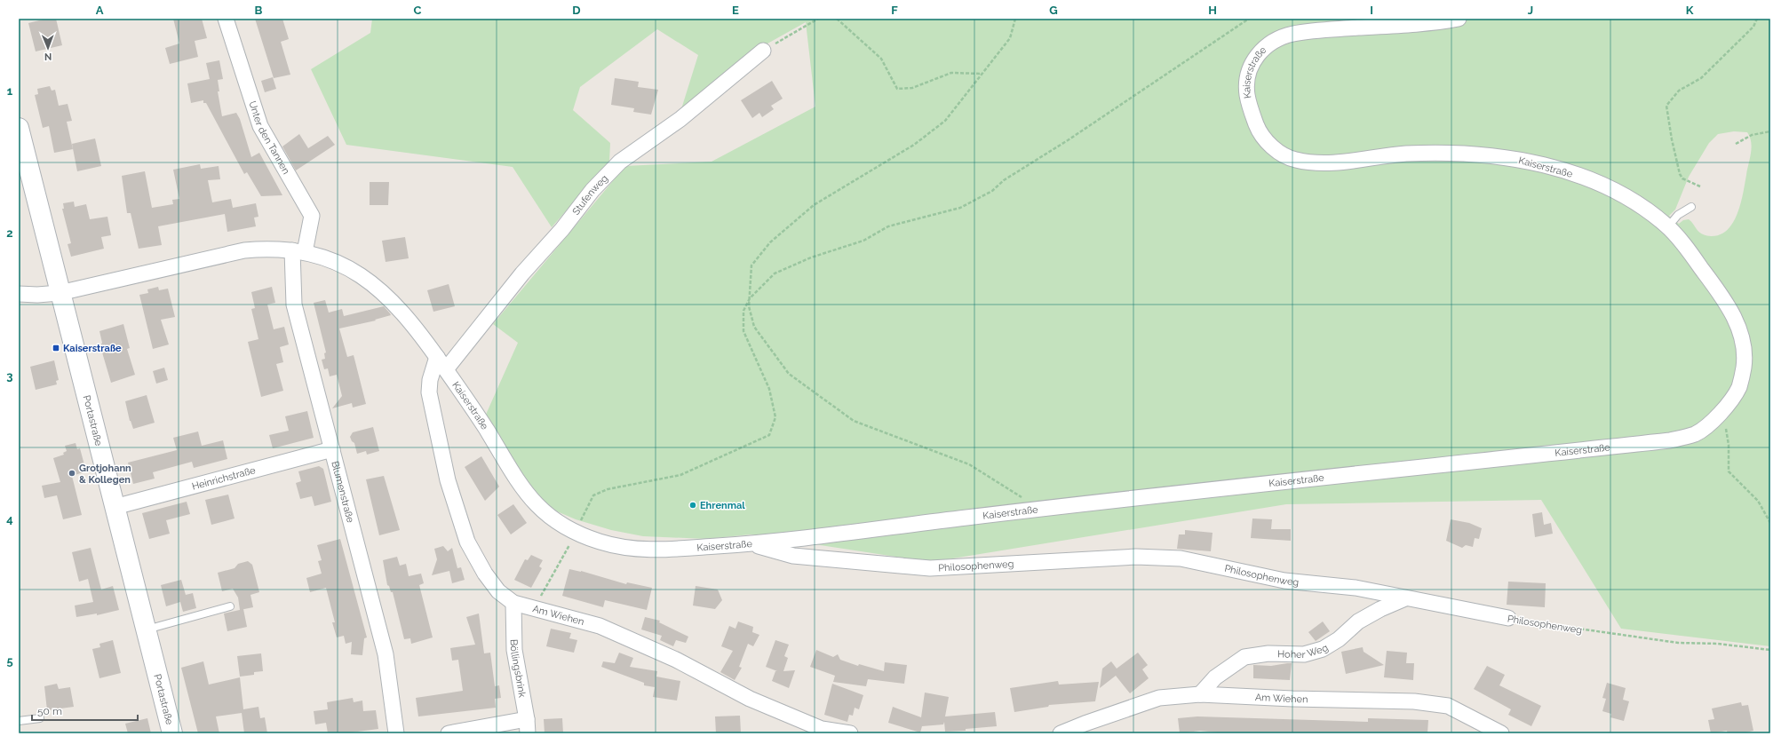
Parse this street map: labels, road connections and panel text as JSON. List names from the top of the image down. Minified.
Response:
{"streets":{"main road":["Portastraße"],"street":["Kaiserstraße","Unter den Tannen","Stufenweg","Heinrichstraße","Blumenstraße","Philosophenweg","Am Wiehen","Hoher Weg","Böllingsbrink"]},"crossings":[["Kaiserstraße","Unter den Tannen"],["Kaiserstraße","Stufenweg"],["Kaiserstraße","Portastraße"],["Kaiserstraße","Blumenstraße"],["Kaiserstraße","Philosophenweg"],["Kaiserstraße","Am Wiehen"],["Unter den Tannen","Blumenstraße"],["Portastraße","Heinrichstraße"],["Heinrichstraße","Blumenstraße"],["Philosophenweg","Hoher Weg"],["Am Wiehen","Hoher Weg"],["Am Wiehen","Böllingsbrink"]],"places":{"transit":["Kaiserstraße"],"other":["Grotjohann & Kollegen","Ehrenmal"]},"scale_bar":"50 m","north":"bottom","grid":{"columns":["A","B","C","D","E","F","G","H","I","J","K"],"rows":["1","2","3","4","5"]}}
